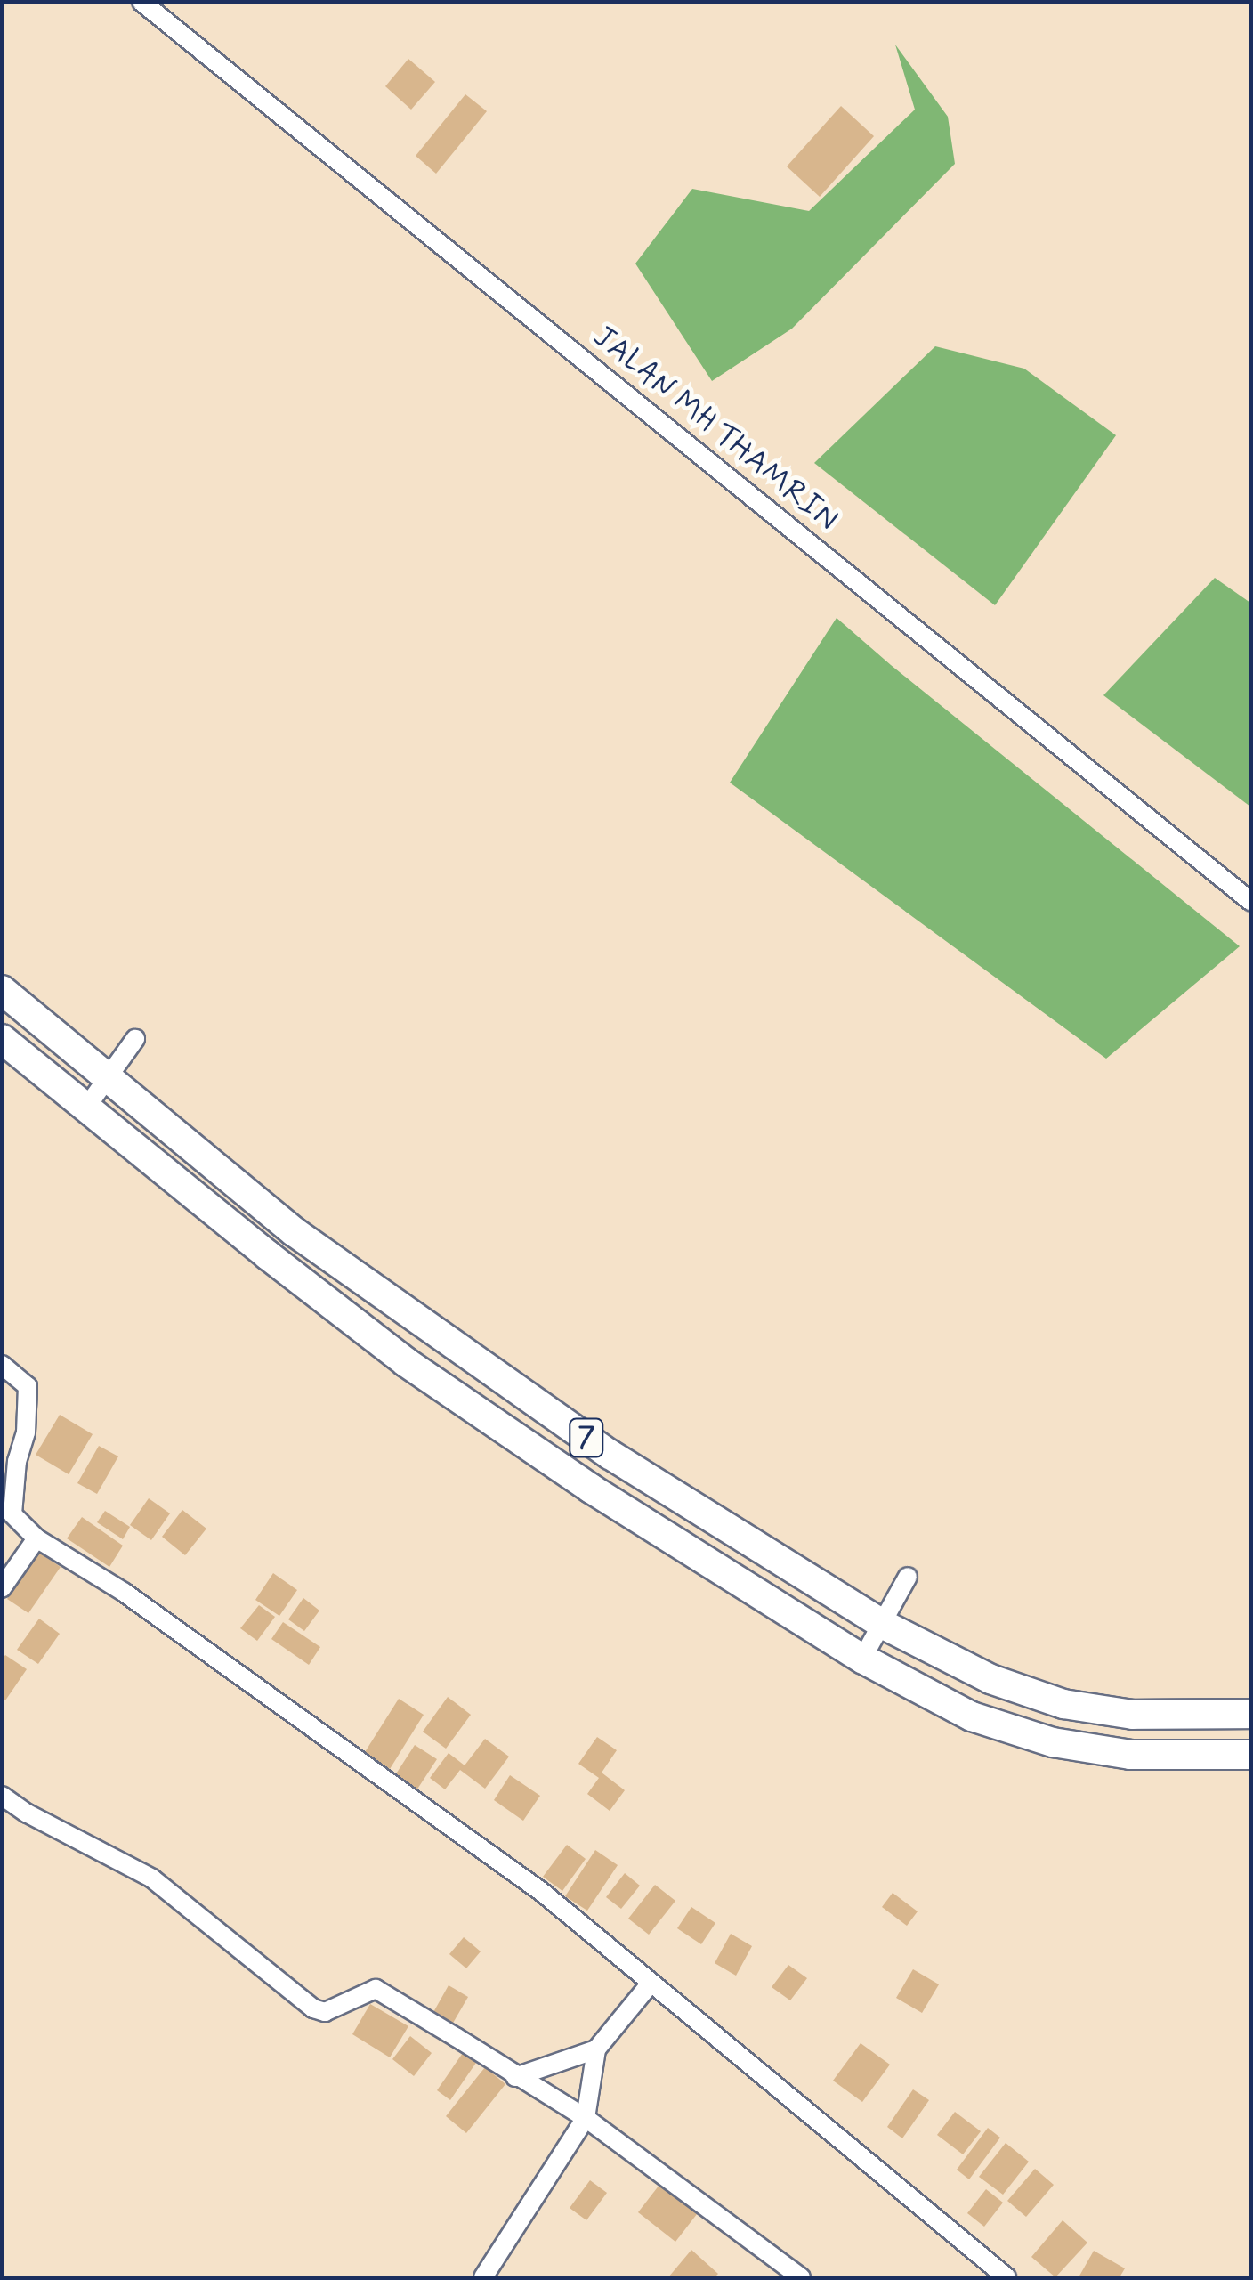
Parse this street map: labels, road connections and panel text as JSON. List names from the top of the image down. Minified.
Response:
{"streets":{"highway":["7"],"street":["JALAN MH THAMRIN"]}}
